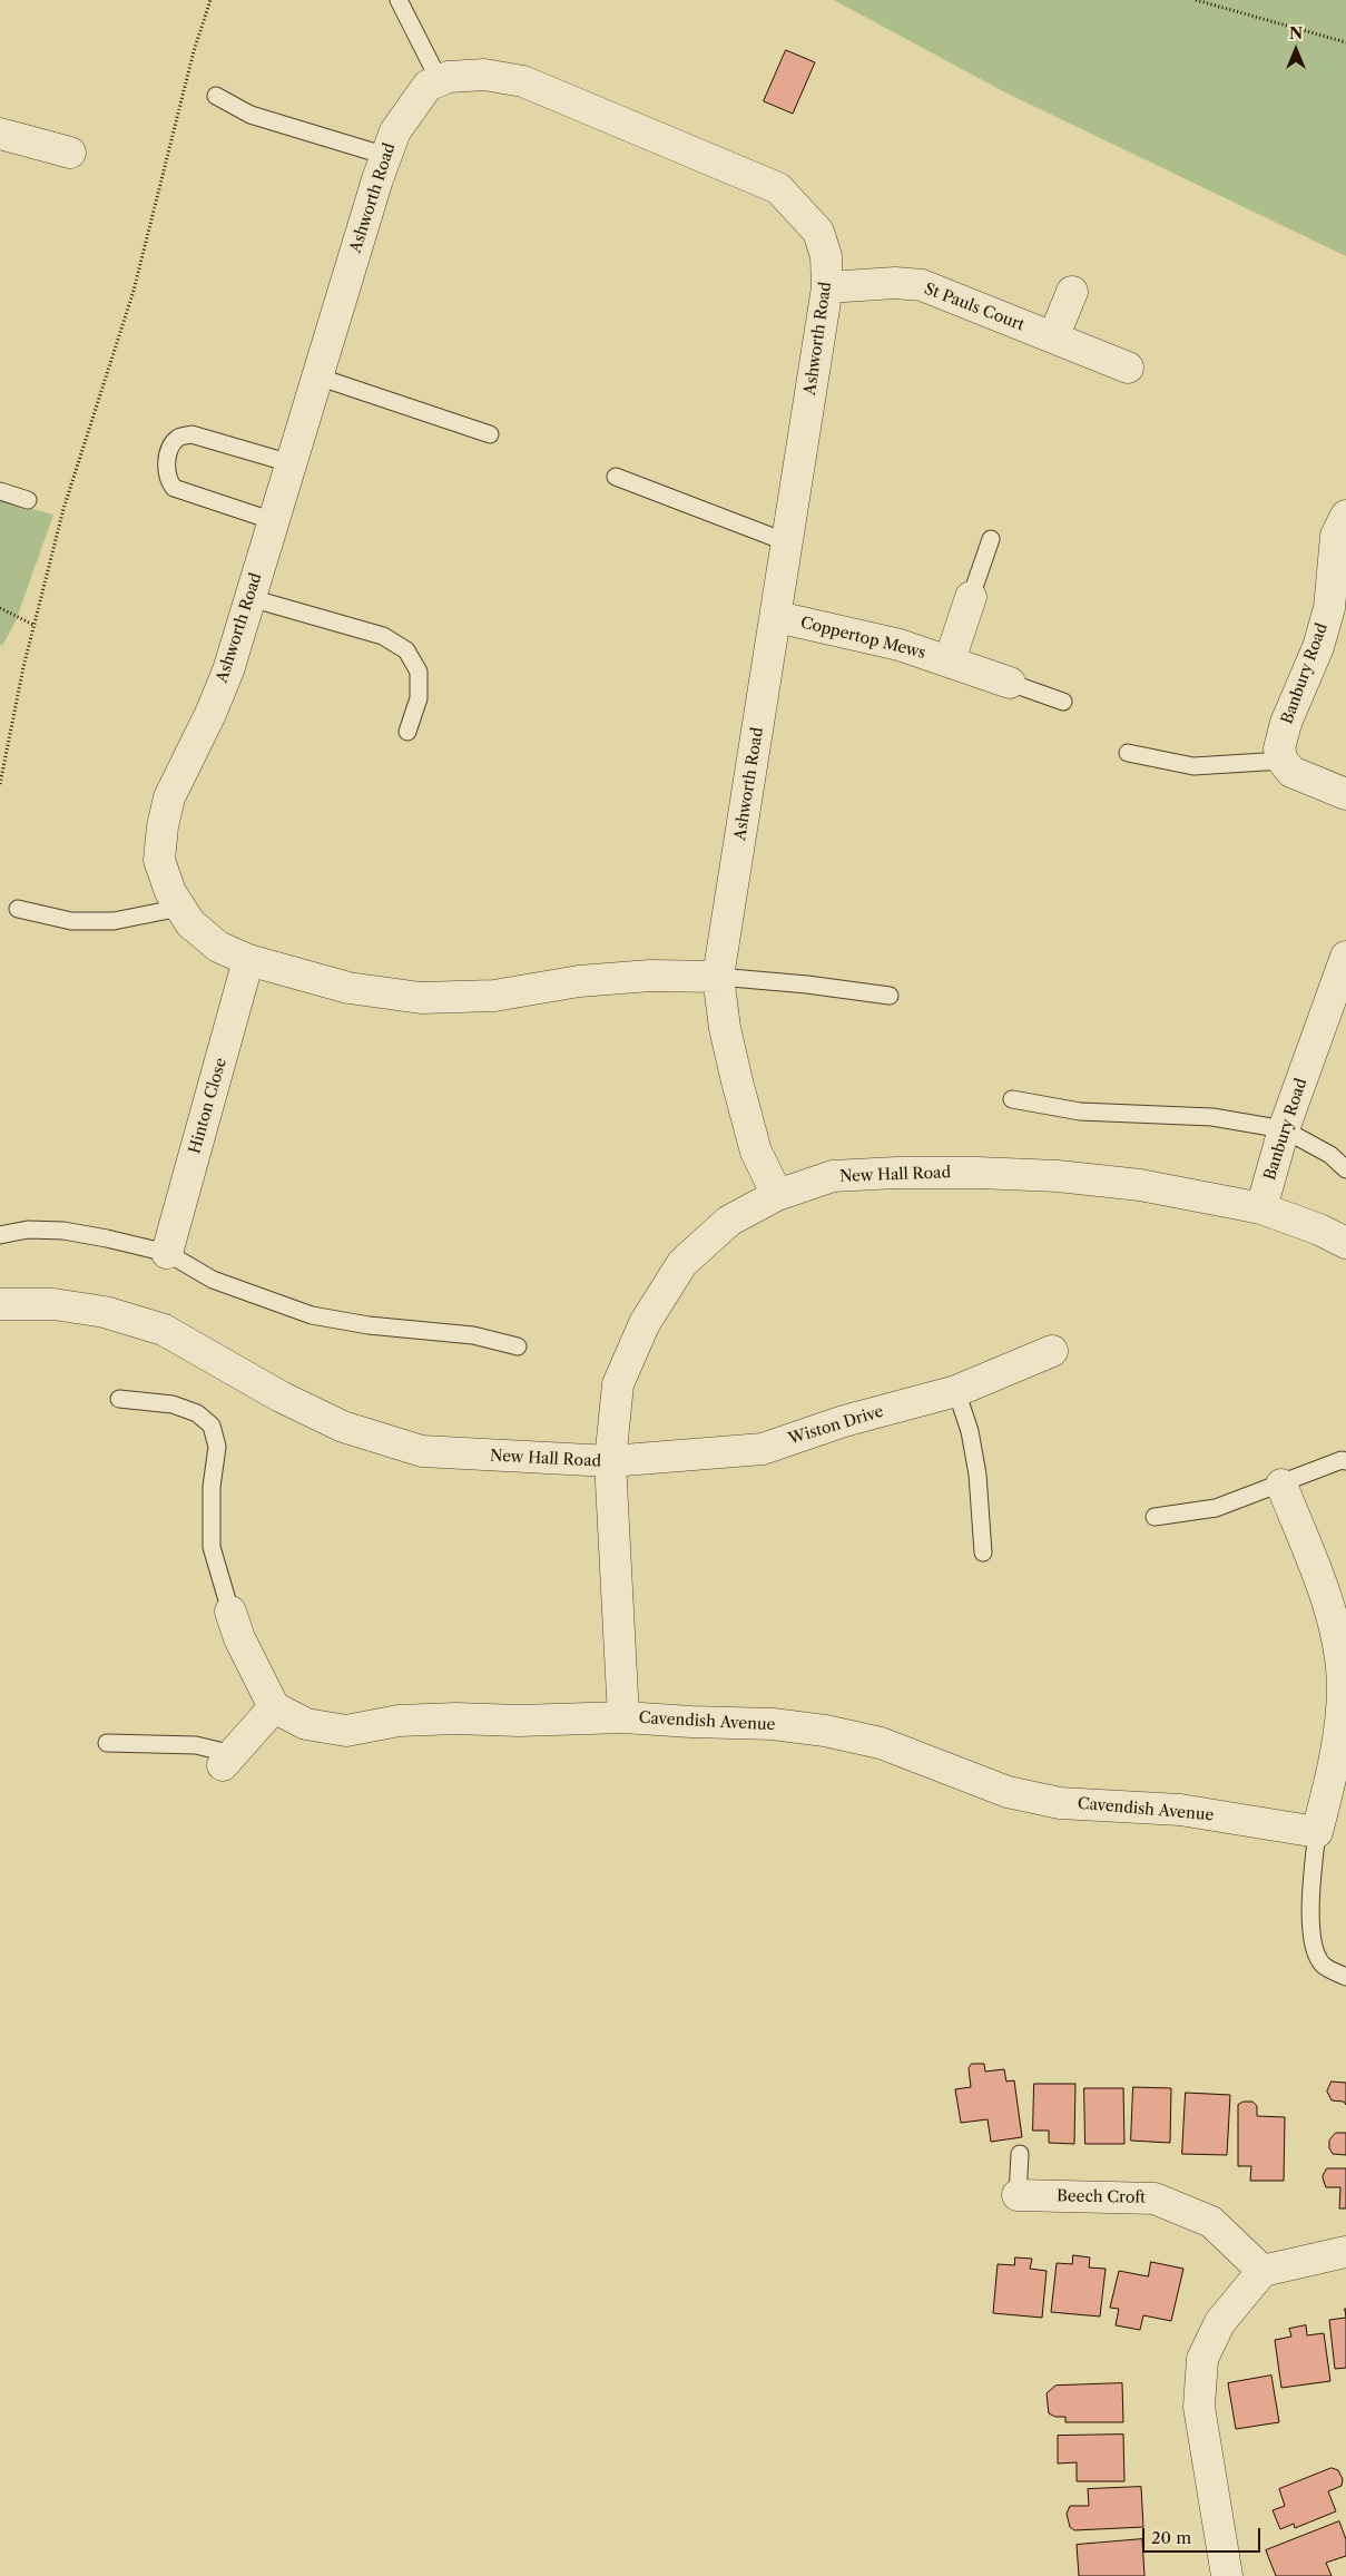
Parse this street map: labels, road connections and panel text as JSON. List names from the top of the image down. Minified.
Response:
{"streets":{"street":["Ashworth Road","St Pauls Court","Coppertop Mews","Banbury Road","Hinton Close","New Hall Road","Wiston Drive","Cavendish Avenue","Beech Croft"]},"crossings":[["Ashworth Road","St Pauls Court"],["Ashworth Road","Coppertop Mews"],["Ashworth Road","Hinton Close"],["Ashworth Road","New Hall Road"],["Banbury Road","New Hall Road"],["New Hall Road","Wiston Drive"],["New Hall Road","Cavendish Avenue"],["Wiston Drive","Cavendish Avenue"]],"scale_bar":"20 m","north":"top"}
